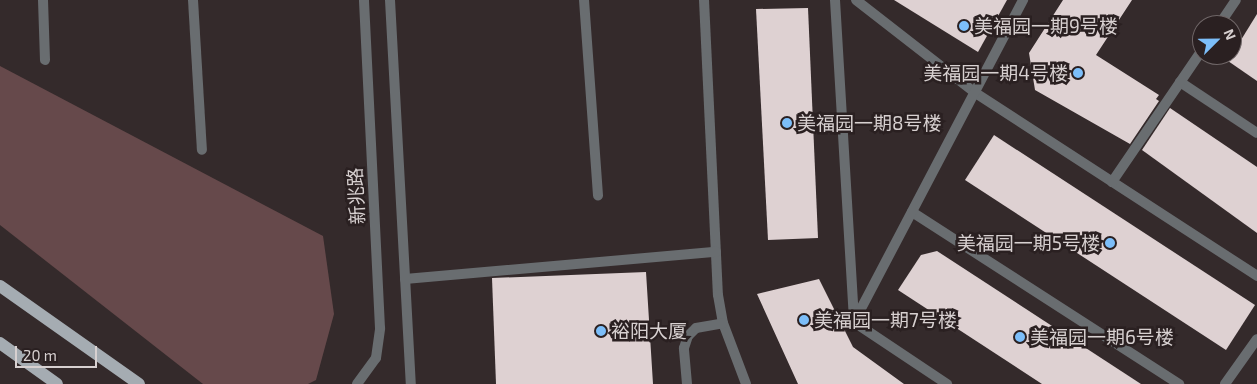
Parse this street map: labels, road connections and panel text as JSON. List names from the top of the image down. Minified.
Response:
{"streets":{"street":["新兆路"]},"places":["美福园一期9号楼","美福园一期4号楼","美福园一期8号楼","美福园一期5号楼","美福园一期7号楼","裕阳大厦","美福园一期6号楼"],"scale_bar":"20 m","north":"top right"}
